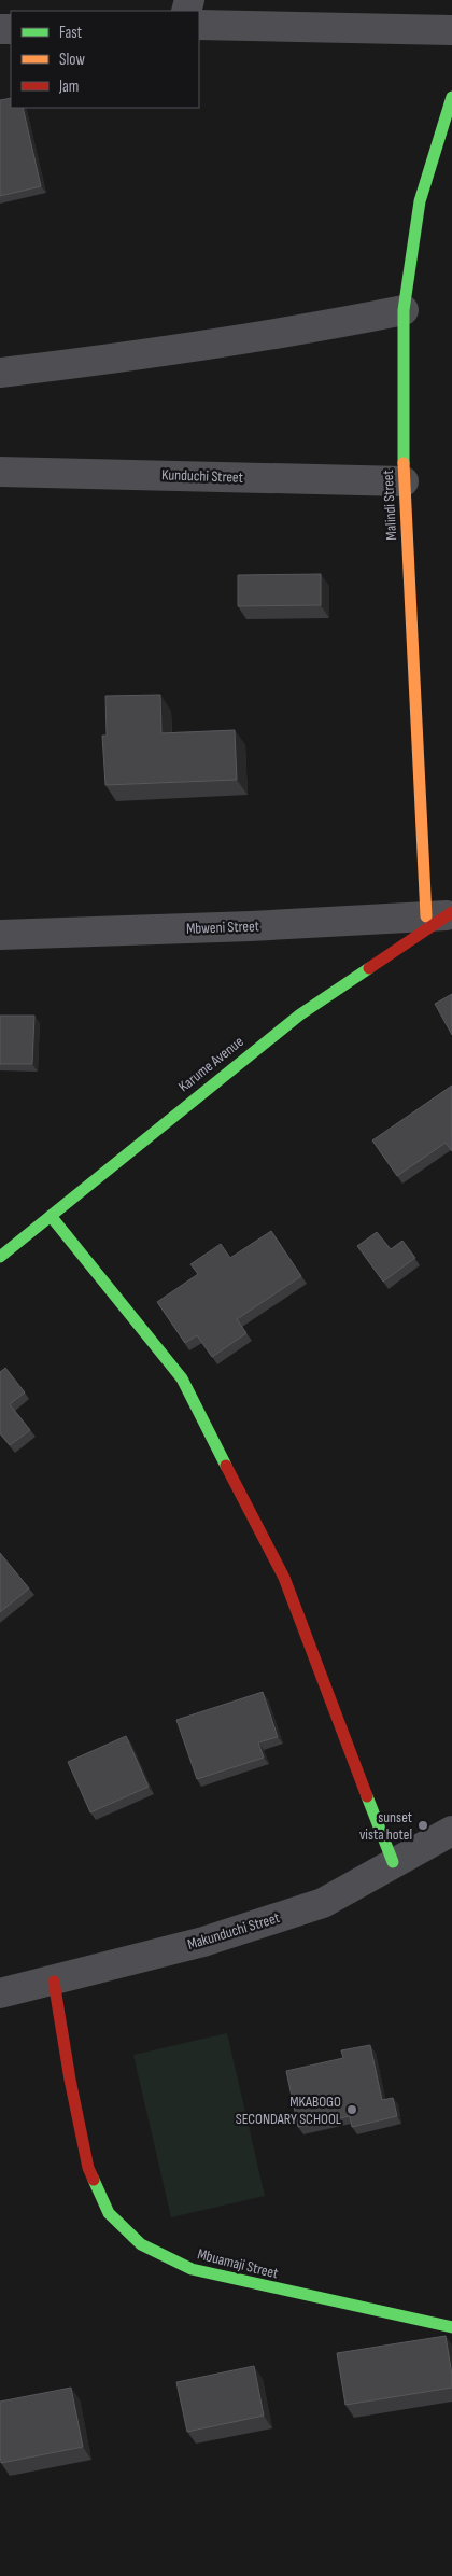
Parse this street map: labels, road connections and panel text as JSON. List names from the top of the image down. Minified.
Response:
{"streets":{"street":["Kunduchi Street","Malindi Street","Mbweni Street","Karume Avenue","Makunduchi Street","Mbuamaji Street"]},"crossings":[["Kunduchi Street","Malindi Street"],["Malindi Street","Mbweni Street"],["Malindi Street","Karume Avenue"],["Mbweni Street","Karume Avenue"],["Makunduchi Street","Mbuamaji Street"]],"places":["sunset vista hotel","MKABOGO SECONDARY SCHOOL"],"legend":["Fast","Slow","Jam"]}
